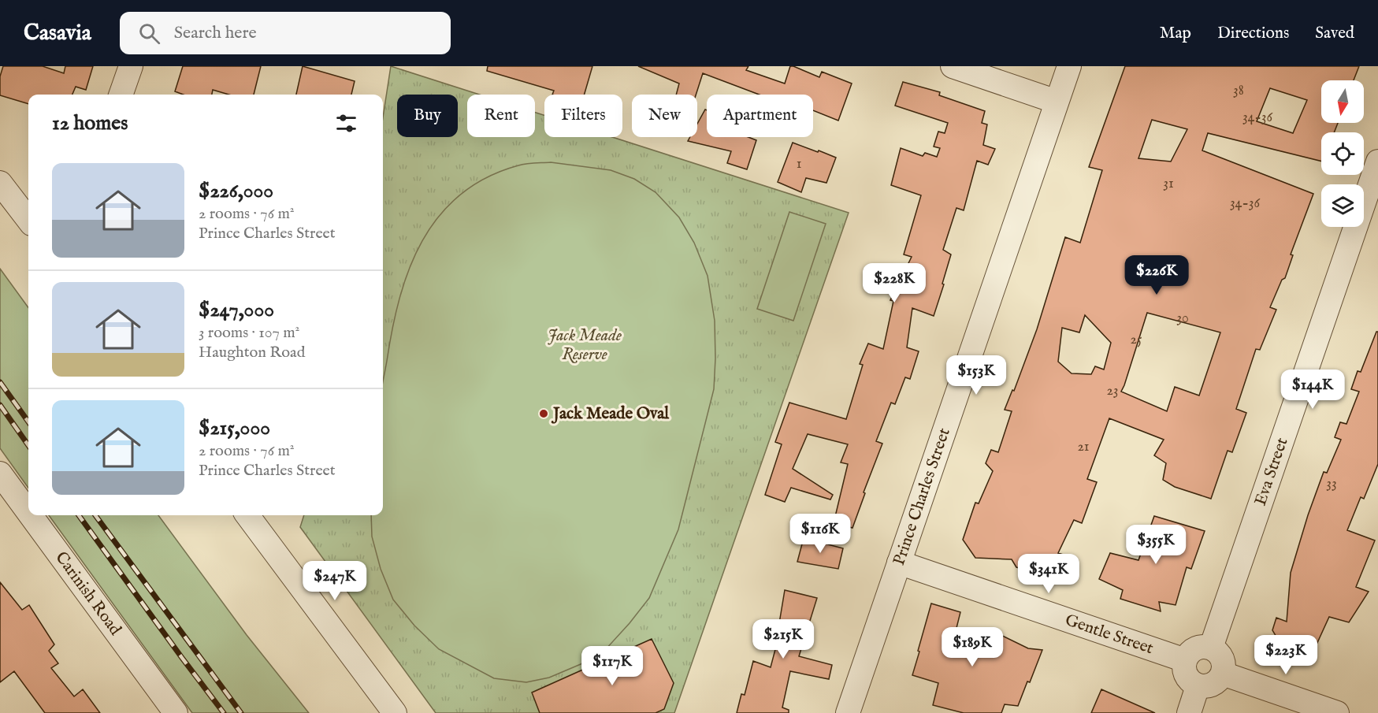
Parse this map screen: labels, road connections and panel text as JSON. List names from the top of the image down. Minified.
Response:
{"streets":{"street":["Eva Street","Prince Charles Street","Carinish Road","Gentle Street"]},"crossings":[["Eva Street","Gentle Street"],["Prince Charles Street","Gentle Street"]],"parks":["Jack Meade Reserve"],"places":["Jack Meade Oval"],"house_numbers":["38","34-36","1","31","34-36","30","25","23","21","33"],"north":"bottom","page":{"header":"Casavia","search":"Search here","nav":["Map","Directions","Saved"],"chip":["Buy","Rent","Filters","New","Apartment"],"heading":"12 homes","list":[{"name":"$226,000","note":"2 rooms · 76 m² · Prince Charles Street"},{"name":"$247,000","note":"3 rooms · 107 m² · Haughton Road"},{"name":"$215,000","note":"2 rooms · 76 m² · Prince Charles Street"}],"price":["$226K","$228K","$153K","$144K","$116K","$355K","$341K","$247K","$215K","$189K","$223K","$117K"]}}
